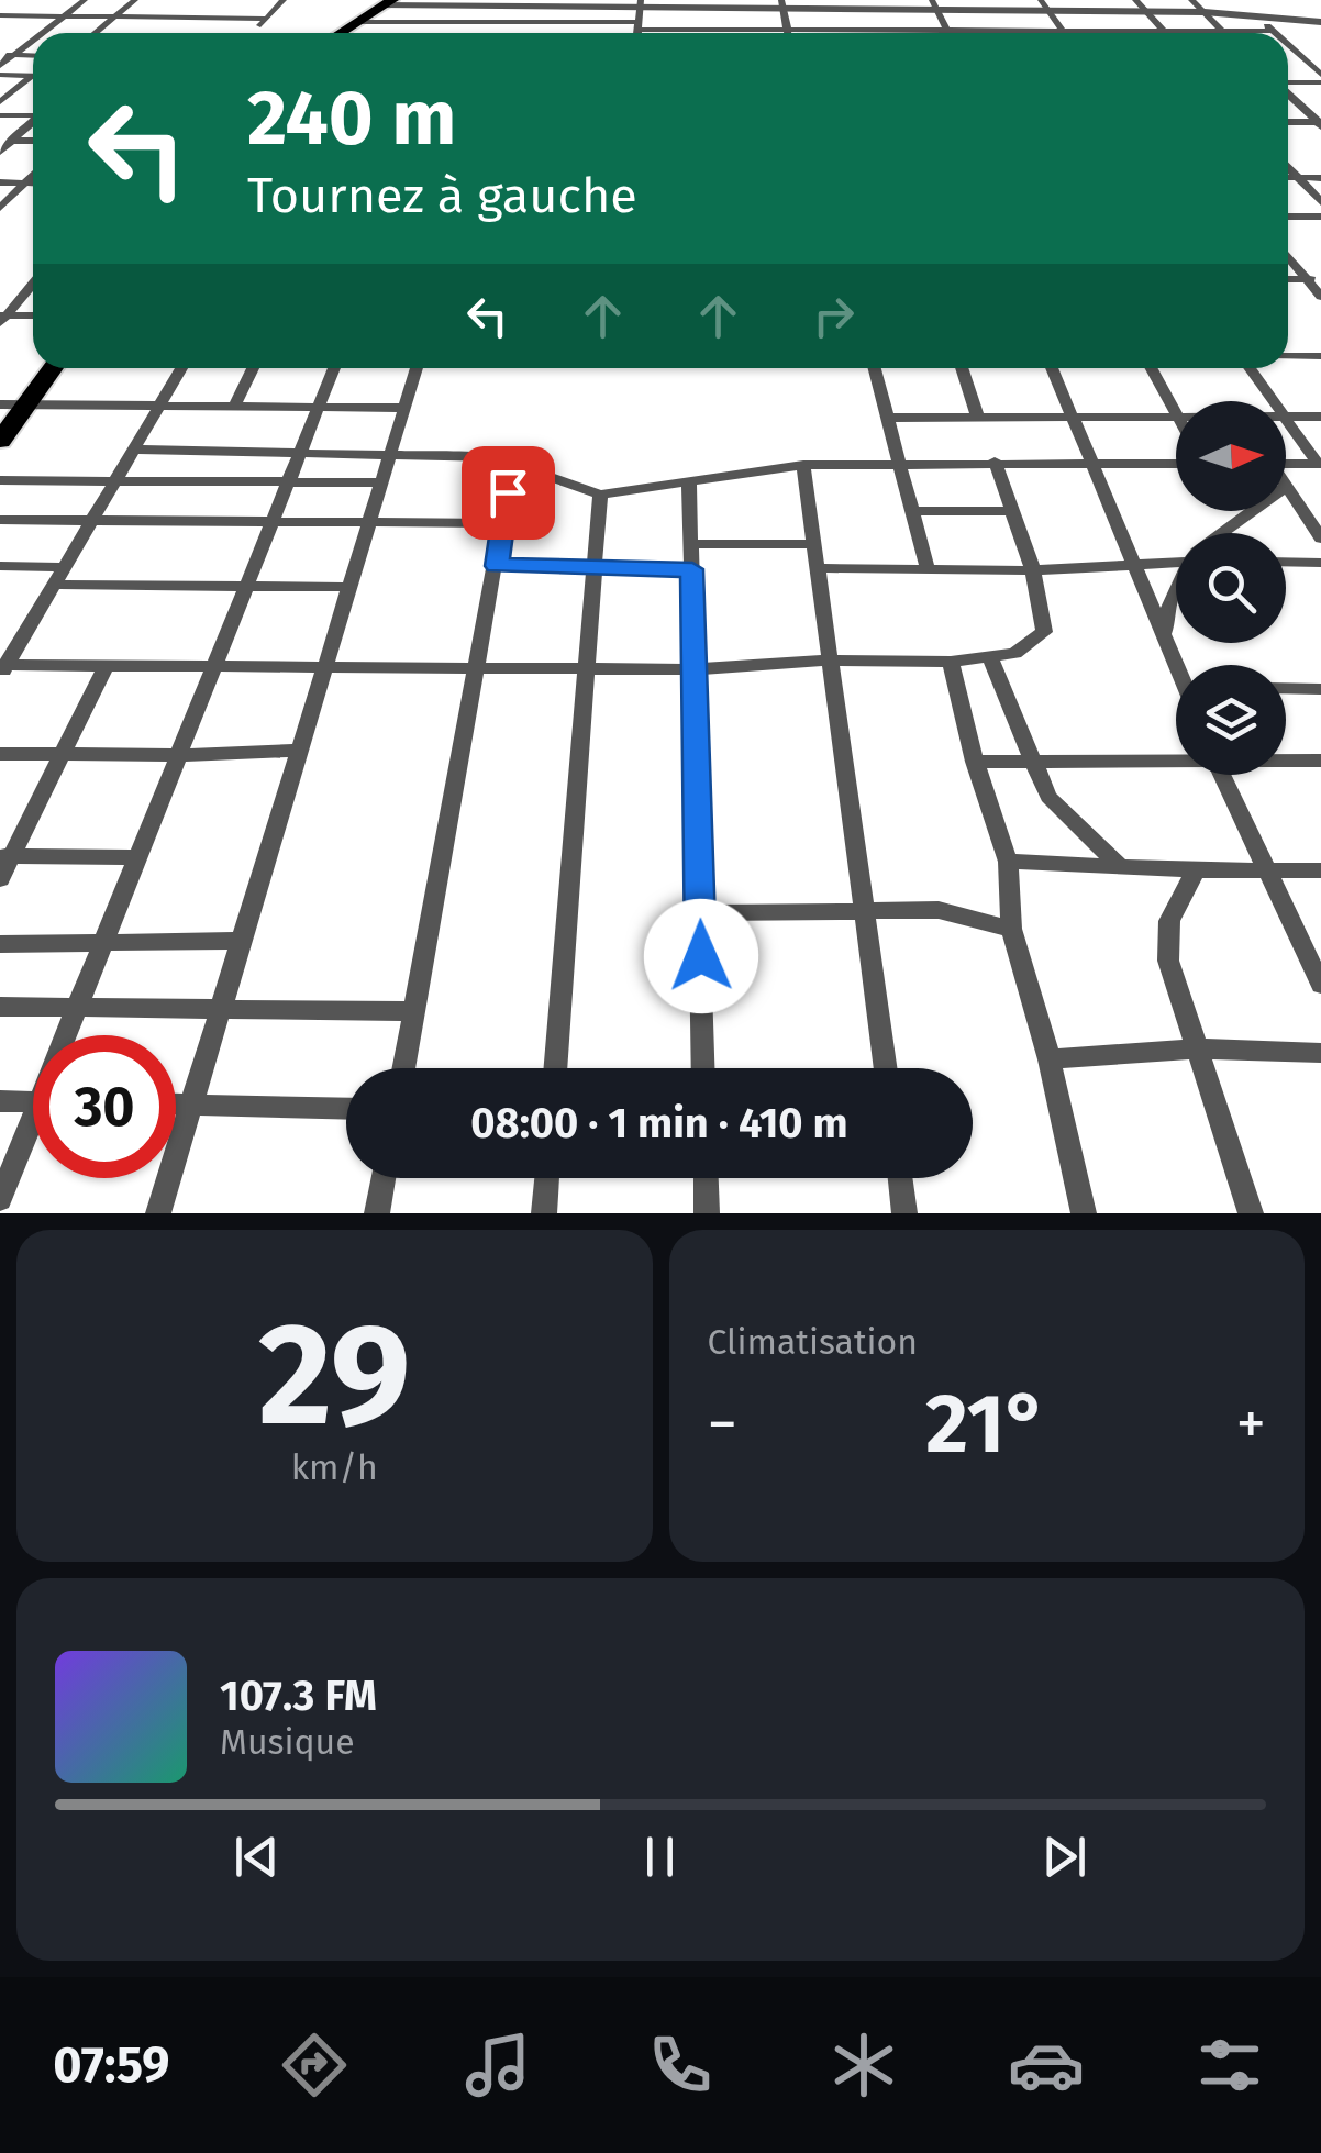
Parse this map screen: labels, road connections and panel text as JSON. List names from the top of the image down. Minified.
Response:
{"north":"right","page":{"turn":["240 m","Tournez à gauche"],"limit":"30","trip":"08:00 · 1 min · 410 m","tile":[["29","km/h"],"Climatisation"],"heat":["−","21°","+"],"song":["107.3 FM","Musique"],"tabs":"07:59"}}
